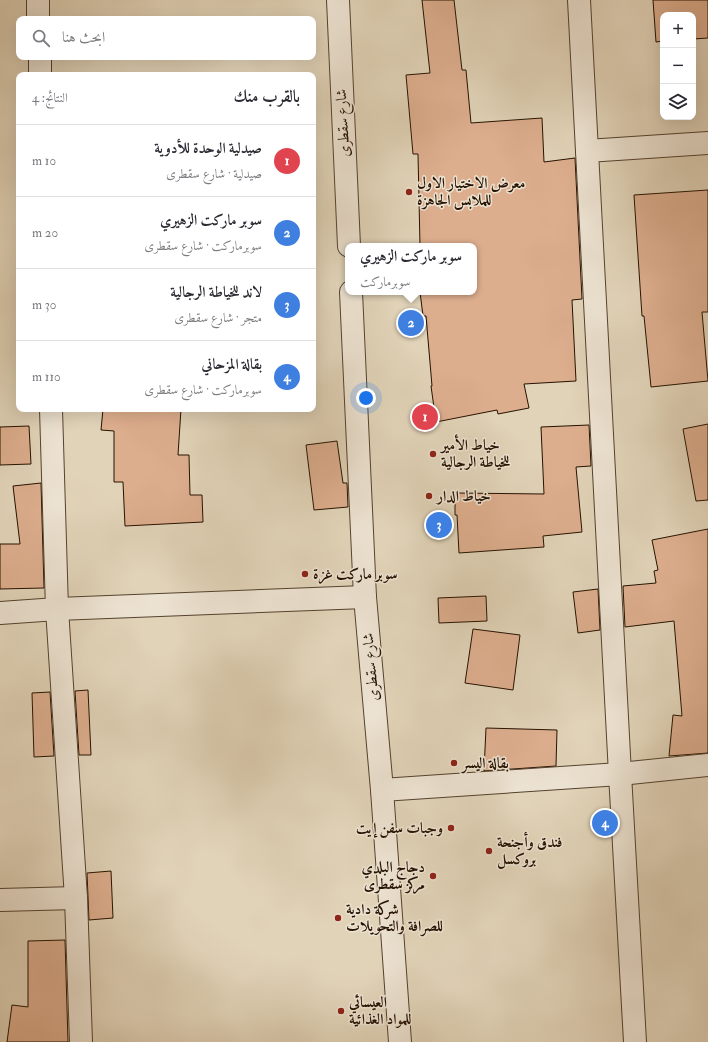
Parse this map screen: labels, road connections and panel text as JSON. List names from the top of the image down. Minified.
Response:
{"streets":{"street":["شارع سقطرى"]},"places":["معرض الاختيار الاول للملابس الجاهزة","خياط الأمير للخياطة الرجالية","خياط الدار","سوبر ماركت غزة","بقالة اليسر","وجبات سفن إيت","فندق وأجنحة بروكسل","دجاج البلدي مركز سقطرى","شركة دادية للصرافة والتحويلات","العيسائي للمواد الغذائية"],"page":{"map_buttons":["+","−"],"search":"ابحث هنا","heading":["بالقرب منك","النتائج: 4"],"list":[{"mark":"1","name":"صيدلية الوحدة للأدوية","note":"صيدلية · شارع سقطرى","value":"10 m"},{"mark":"2","name":"سوبر ماركت الزهيري","note":"سوبرماركت · شارع سقطرى","value":"20 m"},{"mark":"3","name":"لاند للخياطة الرجالية","note":"متجر · شارع سقطرى","value":"30 m"},{"mark":"4","name":"بقالة المزحاني","note":"سوبرماركت · شارع سقطرى","value":"110 m"}],"popup":["سوبر ماركت الزهيري","سوبرماركت"],"pins":["2","1","3","4"]}}
